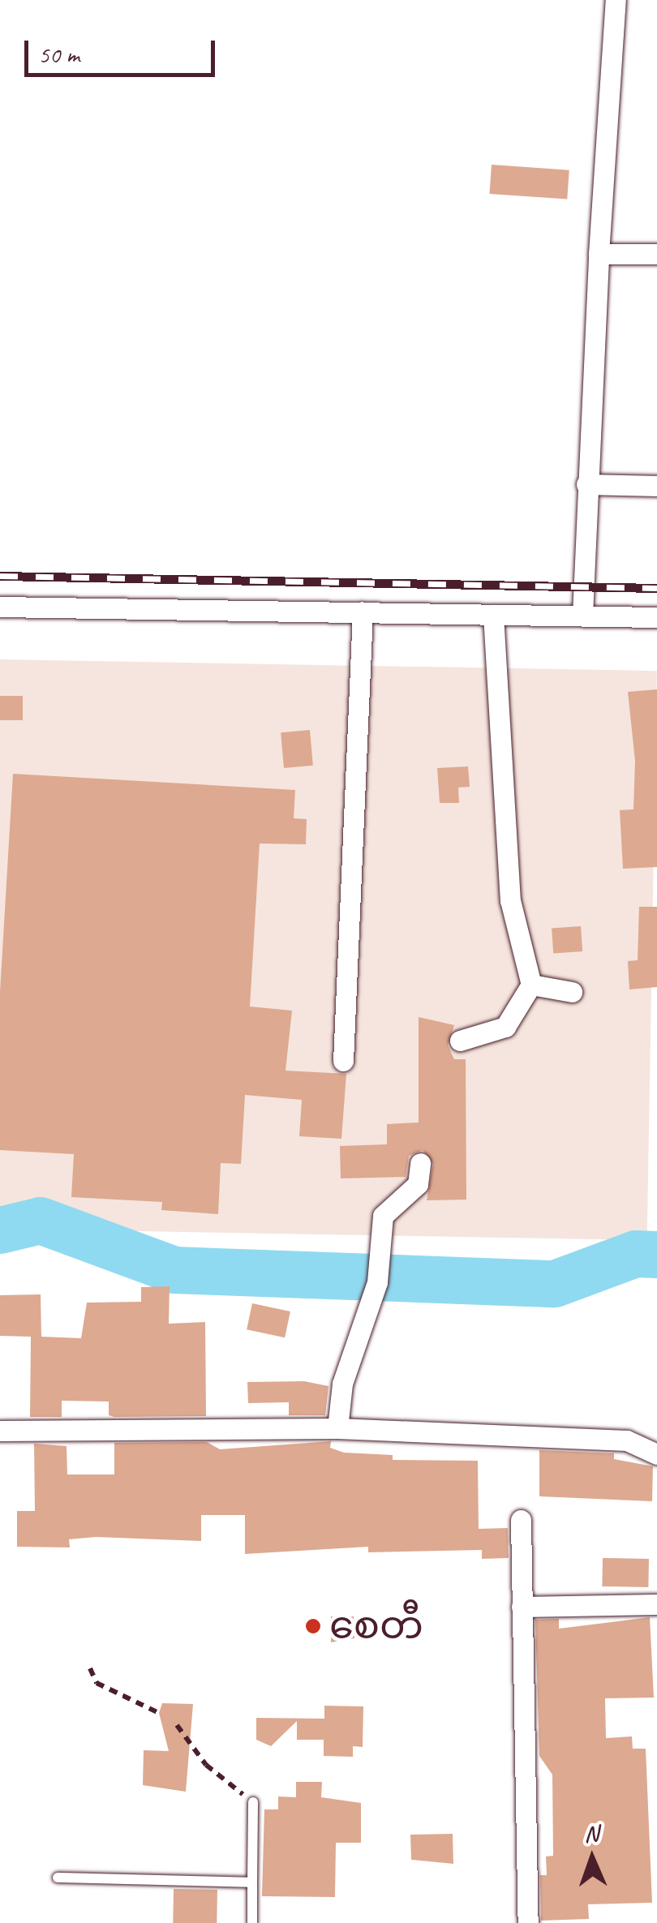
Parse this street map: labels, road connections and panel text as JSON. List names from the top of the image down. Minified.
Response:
{"places":["စေတီ"],"scale_bar":"50 m","north":"top"}
